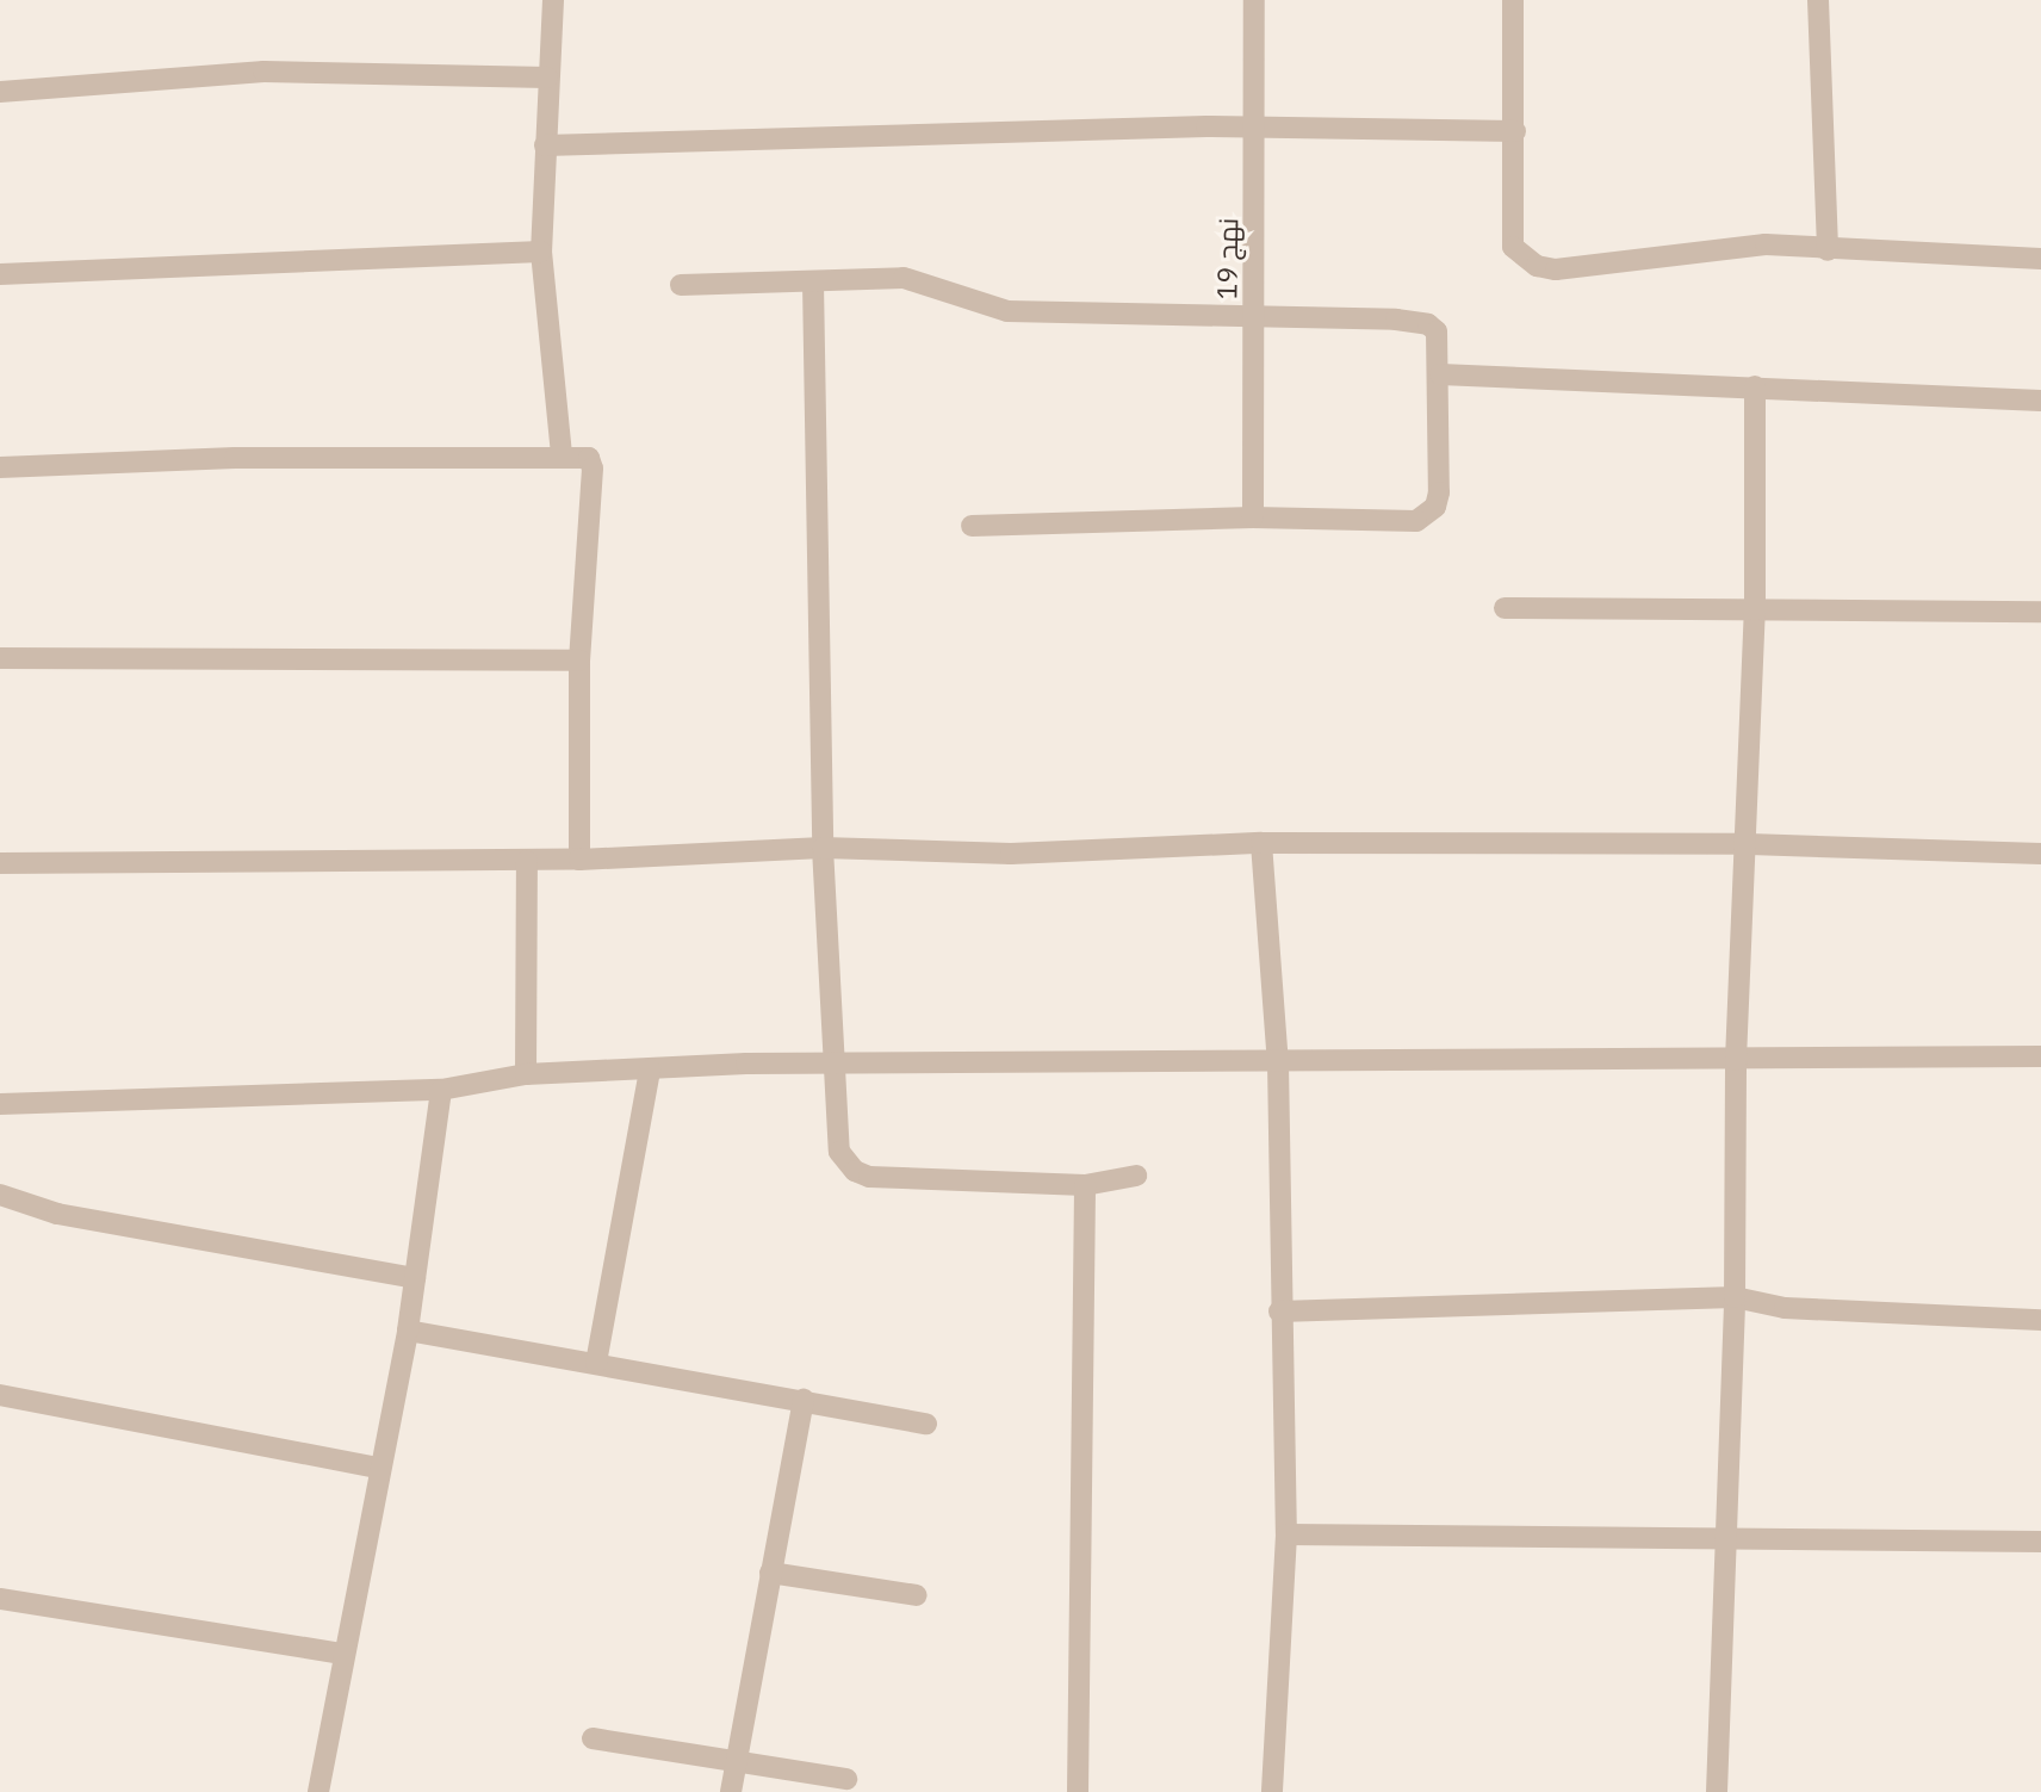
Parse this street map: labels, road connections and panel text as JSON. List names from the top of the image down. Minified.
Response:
{"streets":{"street":["نهج 19"]}}
